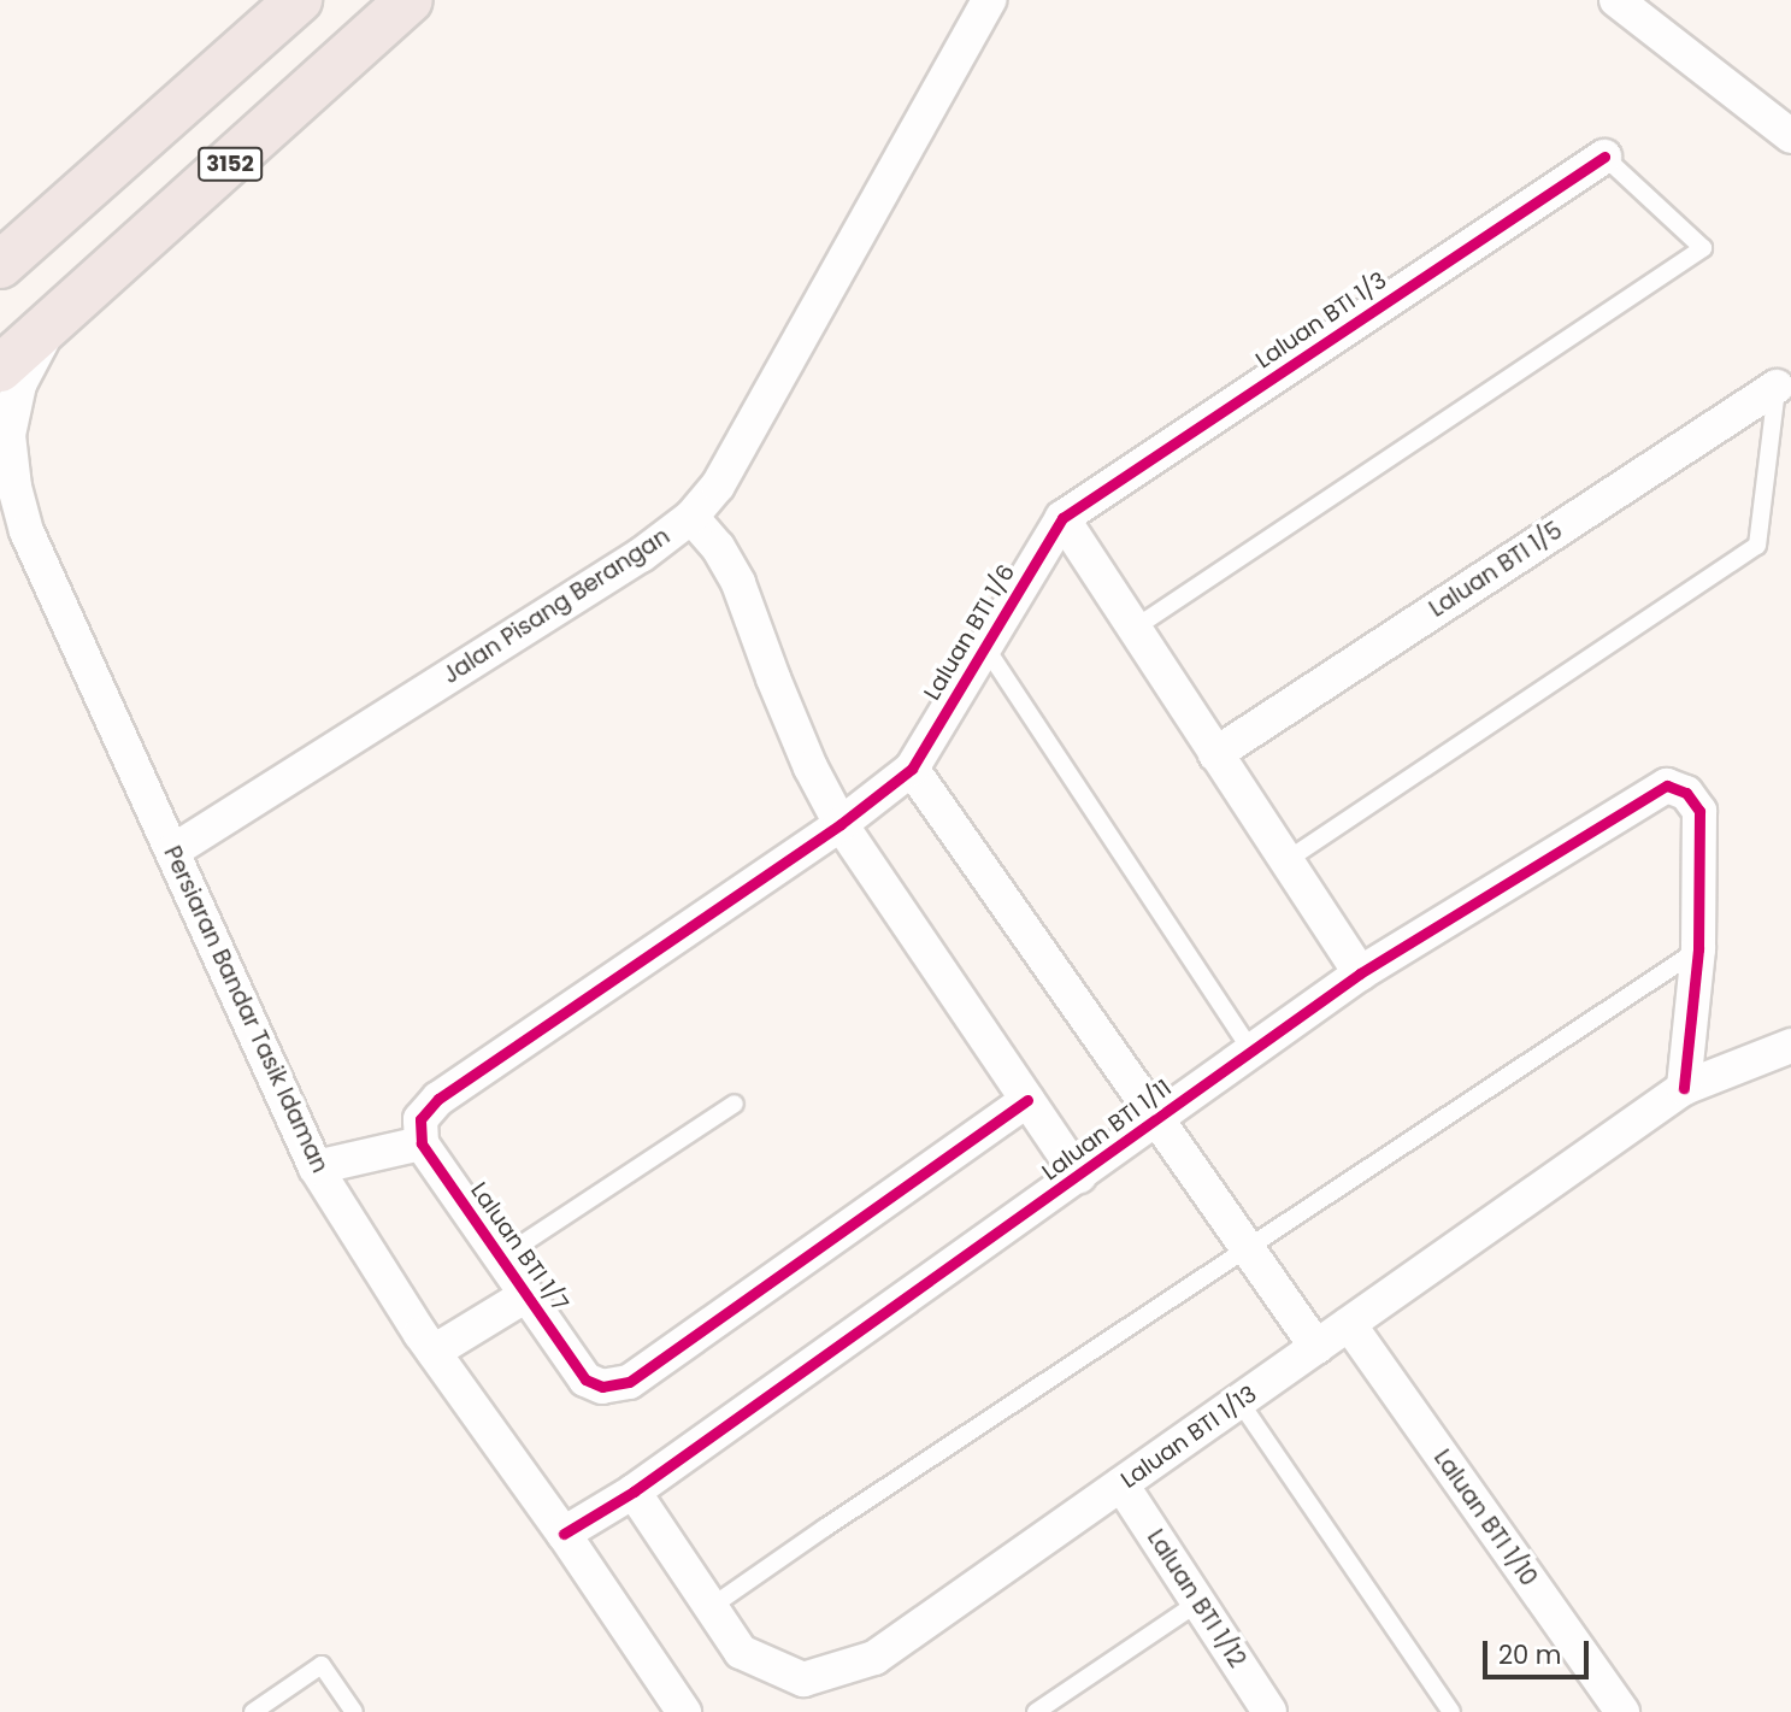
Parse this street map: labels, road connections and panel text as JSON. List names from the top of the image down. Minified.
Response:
{"streets":{"main road":["3152"],"street":["Laluan BTI 1/3","Laluan BTI 1/5","Jalan Pisang Berangan","Laluan BTI 1/6","Persiaran Bandar Tasik Idaman","Laluan BTI 1/11","Laluan BTI 1/7","Laluan BTI 1/13","Laluan BTI 1/10","Laluan BTI 1/12"]},"crossings":[["3152","Persiaran Bandar Tasik Idaman"],["Laluan BTI 1/3","Laluan BTI 1/6"],["Jalan Pisang Berangan","Persiaran Bandar Tasik Idaman"],["Persiaran Bandar Tasik Idaman","Laluan BTI 1/11"],["Laluan BTI 1/11","Laluan BTI 1/13"],["Laluan BTI 1/13","Laluan BTI 1/10"],["Laluan BTI 1/13","Laluan BTI 1/12"]],"scale_bar":"20 m"}
